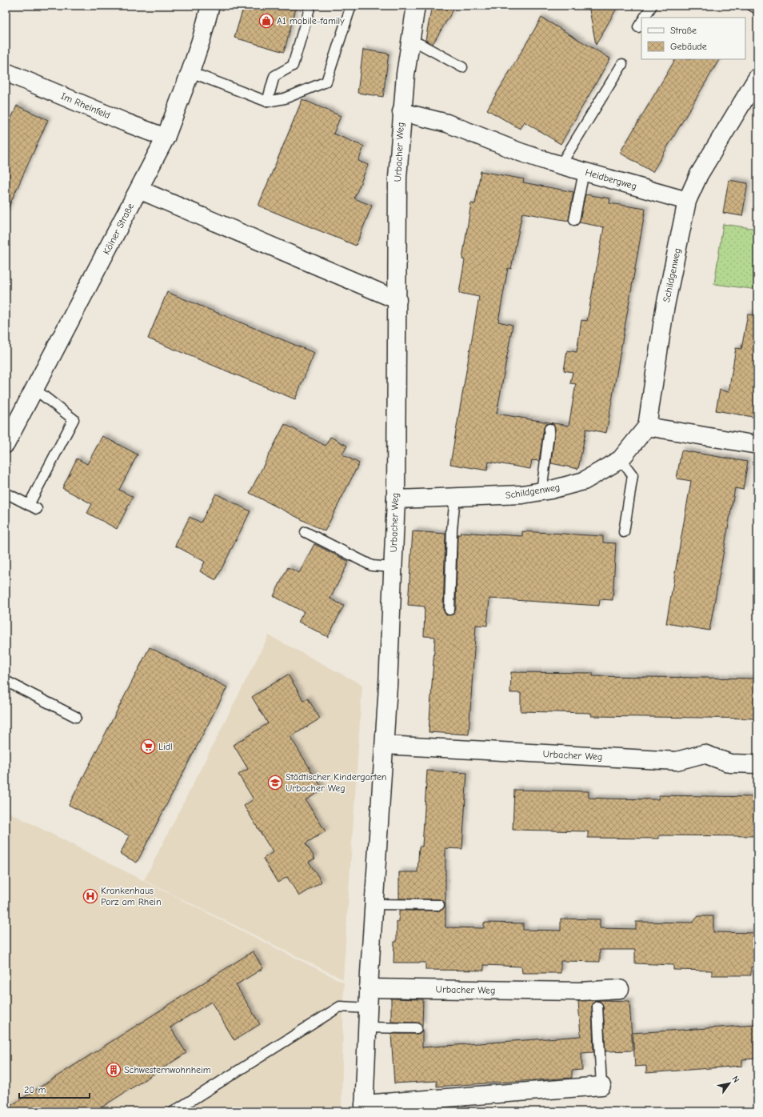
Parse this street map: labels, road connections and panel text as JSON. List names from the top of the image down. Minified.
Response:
{"streets":{"street":["Im Rheinfeld","Urbacher Weg","Heidbergweg","Kölner Straße","Schildgenweg"]},"crossings":[["Im Rheinfeld","Kölner Straße"],["Urbacher Weg","Heidbergweg"],["Urbacher Weg","Schildgenweg"],["Heidbergweg","Schildgenweg"]],"places":{"shop":["A1 mobile-family"],"supermarket":["Lidl"],"school or university":["Städtischer Kindergarten Urbacher Weg"],"hospital":["Krankenhaus Porz am Rhein"],"building":["Schwesternwohnheim"]},"legend":["Straße","Gebäude"],"scale_bar":"20 m","north":"top right"}
